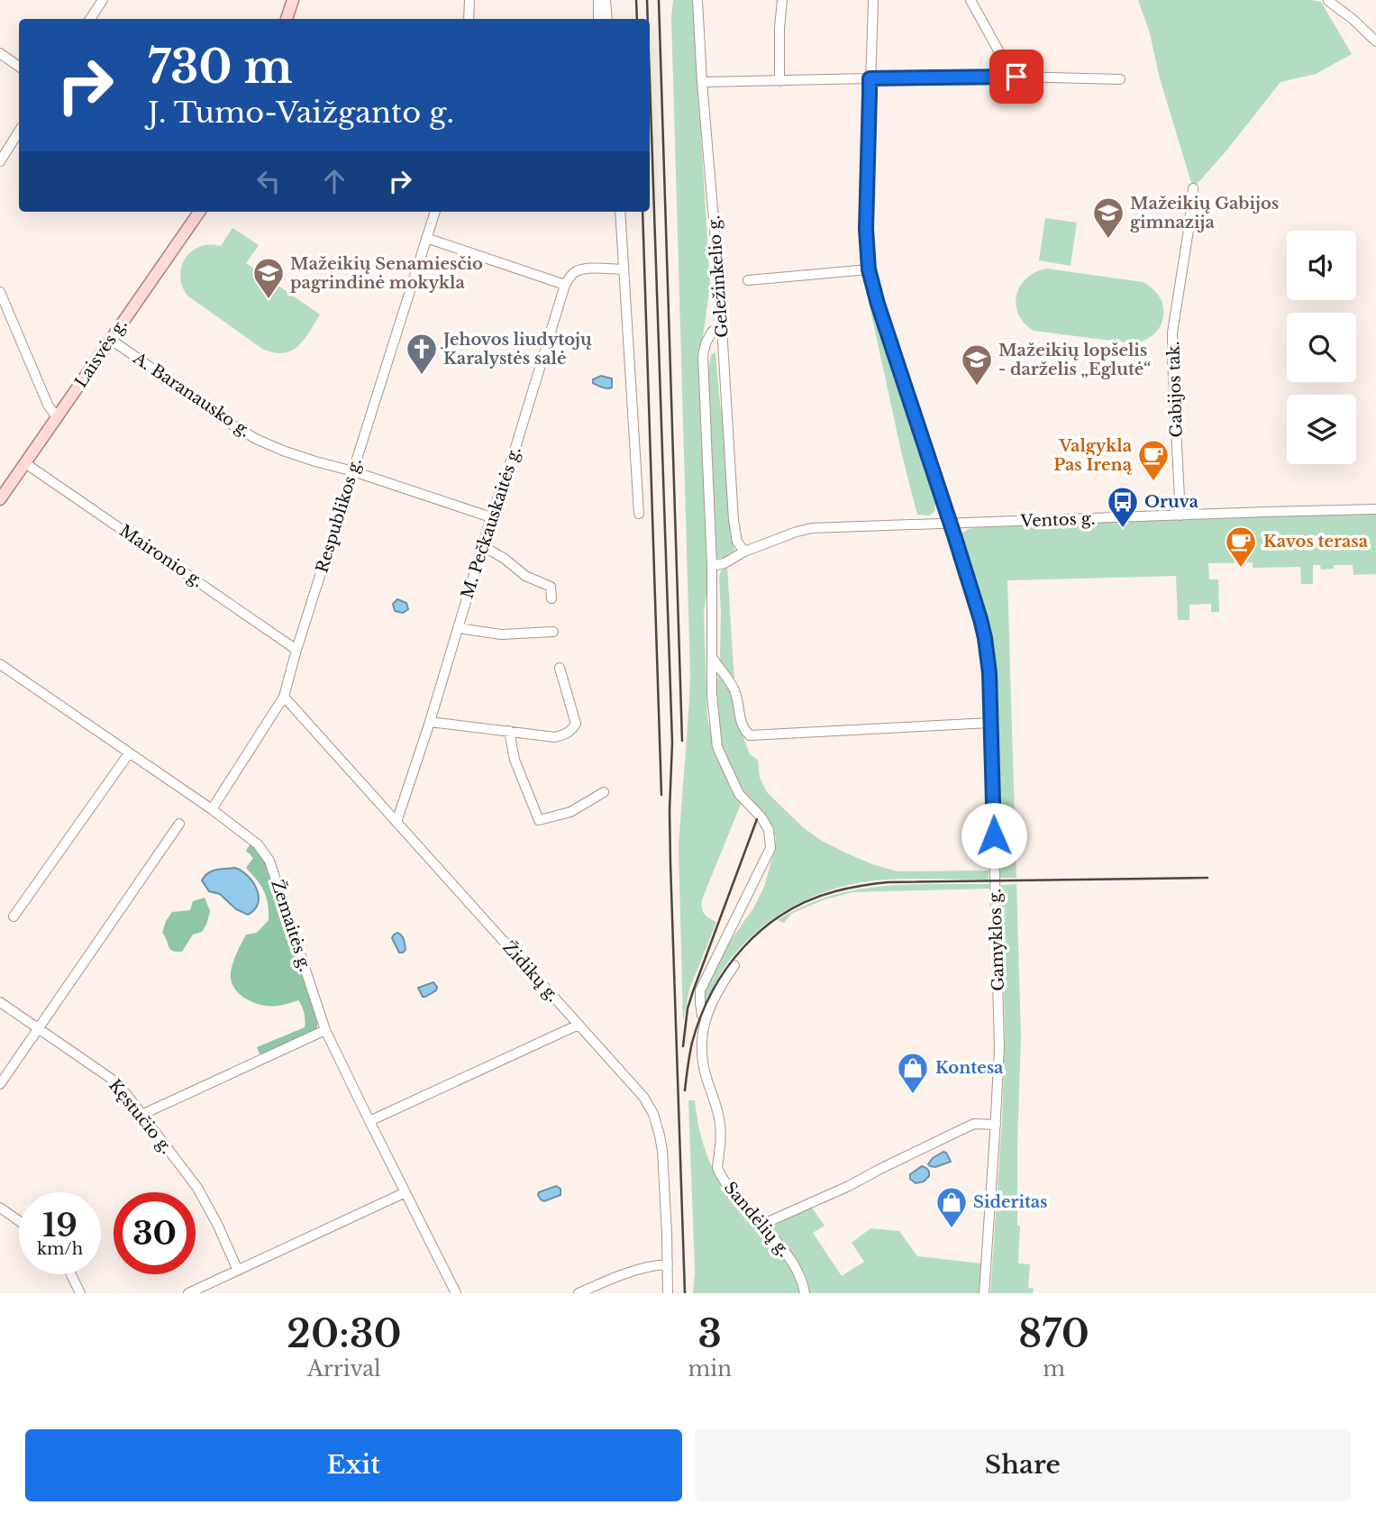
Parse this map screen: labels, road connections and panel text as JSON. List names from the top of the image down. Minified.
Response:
{"streets":{"main road":["Laisvės g."],"street":["Geležinkelio g.","Gabijos tak.","A. Baranausko g.","Respublikos g.","Ventos g.","M. Pečkauskaitės g.","Maironio g.","Žemaitės g.","Gamyklos g.","Židikų g.","Kęstučio g.","Sandėlių g."]},"crossings":[["Geležinkelio g.","Ventos g."],["Laisvės g.","A. Baranausko g."],["Laisvės g.","Maironio g."],["Gabijos tak.","Ventos g."],["A. Baranausko g.","Respublikos g."],["A. Baranausko g.","M. Pečkauskaitės g."],["Respublikos g.","Maironio g."],["Respublikos g.","Žemaitės g."],["Respublikos g.","Židikų g."],["Ventos g.","Gamyklos g."],["M. Pečkauskaitės g.","Židikų g."]],"places":{"school or university":["Mažeikių Gabijos gimnazija","Mažeikių Senamiesčio pagrindinė mokykla","Mažeikių lopšelis - darželis „Eglutė“"],"church":["Jehovos liudytojų Karalystės salė"],"cafe":["Valgykla Pas Ireną","Kavos terasa"],"bus stop":["Oruva"],"shop":["Kontesa","Sideritas"]},"page":{"turn":["730 m","J. Tumo-Vaižganto g."],"speed":"19 km/h","limit":"30","eta":["20:30","Arrival","3","min","870","m"],"buttons":["Exit","Share"]}}
